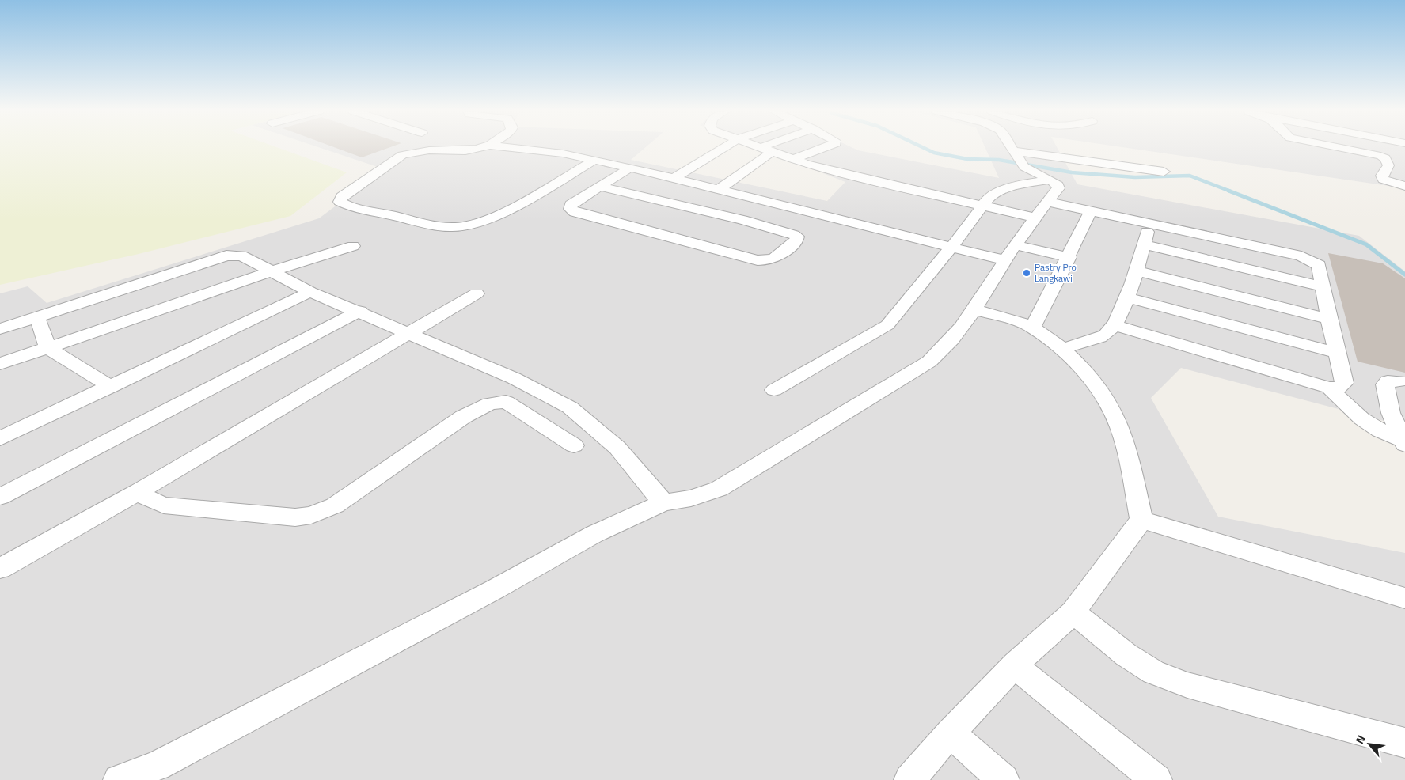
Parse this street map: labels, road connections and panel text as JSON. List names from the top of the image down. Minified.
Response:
{"places":["Pastry Pro Langkawi"],"north":"top left"}
